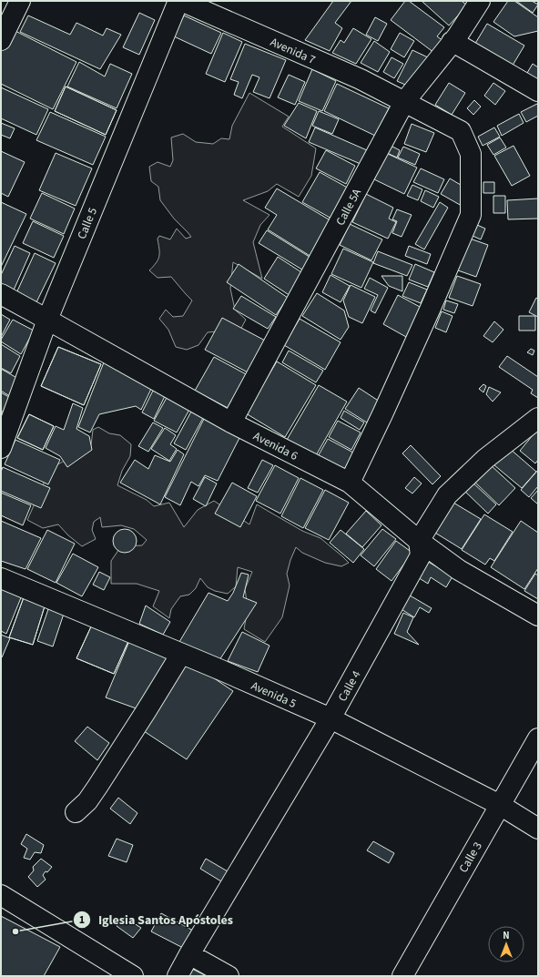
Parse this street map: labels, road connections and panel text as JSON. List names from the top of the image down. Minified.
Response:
{"streets":{"street":["Avenida 7","Calle 5A","Calle 5","Avenida 6","Calle 4","Avenida 5","Calle 3"]},"crossings":[["Avenida 7","Calle 5A"],["Avenida 7","Calle 5"],["Avenida 7","Avenida 6"],["Calle 5A","Avenida 6"],["Calle 5","Avenida 6"],["Avenida 6","Calle 4"],["Calle 4","Avenida 5"],["Avenida 5","Calle 3"]],"places":["Iglesia Santos Apóstoles"],"north":"top"}
